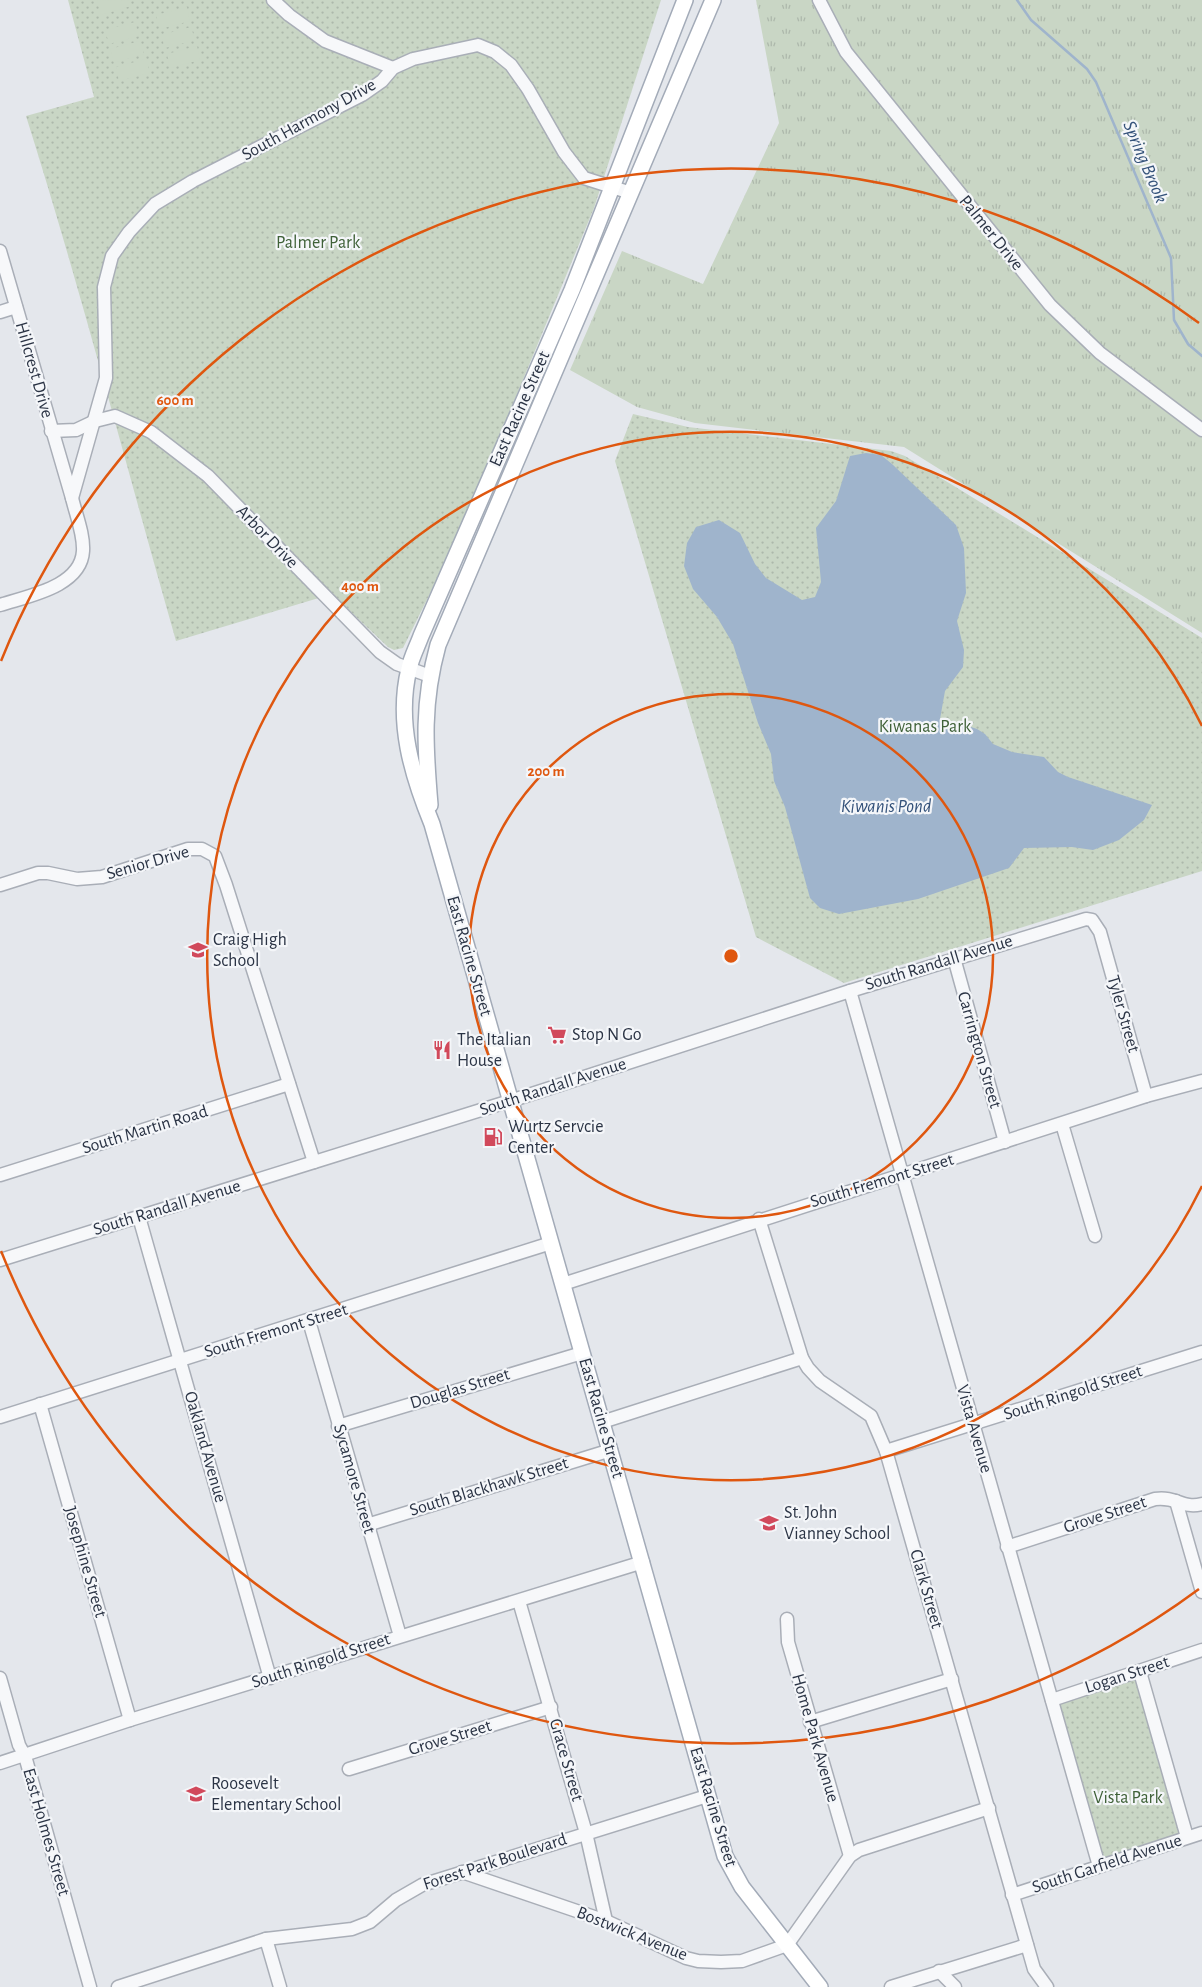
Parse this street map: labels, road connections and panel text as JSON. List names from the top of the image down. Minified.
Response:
{"streets":{"main road":["East Racine Street"],"street":["South Harmony Drive","Palmer Drive","Hillcrest Drive","Arbor Drive","Senior Drive","South Randall Avenue","Tyler Street","Carrington Street","South Martin Road","South Fremont Street","Douglas Street","South Ringold Street","Vista Avenue","Oakland Avenue","Sycamore Street","South Blackhawk Street","Grove Street","Josephine Street","Clark Street","Logan Street","Home Park Avenue","Grace Street","East Holmes Street","Forest Park Boulevard","South Garfield Avenue","Bostwick Avenue"]},"crossings":[["South Harmony Drive","East Racine Street"],["South Harmony Drive","Arbor Drive"],["East Racine Street","Arbor Drive"],["East Racine Street","South Randall Avenue"],["East Racine Street","South Fremont Street"],["East Racine Street","Douglas Street"],["East Racine Street","South Ringold Street"],["East Racine Street","South Blackhawk Street"],["East Racine Street","Forest Park Boulevard"],["East Racine Street","Bostwick Avenue"],["Senior Drive","South Randall Avenue"],["Senior Drive","South Martin Road"],["South Randall Avenue","Tyler Street"],["South Randall Avenue","Carrington Street"],["South Randall Avenue","Vista Avenue"],["South Randall Avenue","Oakland Avenue"],["Tyler Street","South Fremont Street"],["Carrington Street","South Fremont Street"],["South Fremont Street","Vista Avenue"],["South Fremont Street","Oakland Avenue"],["South Fremont Street","Sycamore Street"],["South Fremont Street","Josephine Street"],["South Fremont Street","Clark Street"],["Douglas Street","Sycamore Street"],["South Ringold Street","Vista Avenue"],["South Ringold Street","Oakland Avenue"],["South Ringold Street","Sycamore Street"],["South Ringold Street","Josephine Street"],["South Ringold Street","Clark Street"],["South Ringold Street","Grace Street"],["South Ringold Street","East Holmes Street"],["Vista Avenue","Grove Street"],["Vista Avenue","Logan Street"],["Vista Avenue","South Garfield Avenue"],["Sycamore Street","South Blackhawk Street"],["Grove Street","Grace Street"],["Clark Street","South Garfield Avenue"],["Grace Street","Forest Park Boulevard"],["Grace Street","Bostwick Avenue"],["Forest Park Boulevard","Bostwick Avenue"]],"water":["Spring Brook","Kiwanis Pond"],"parks":["Palmer Park","Kiwanas Park","Vista Park"],"places":{"school or university":["Craig High School","St. John Vianney School","Roosevelt Elementary School"],"supermarket":["Stop N Go"],"restaurant":["The Italian House"],"fuel station":["Wurtz Servcie Center"]},"rings":["600 m","400 m","200 m"]}
